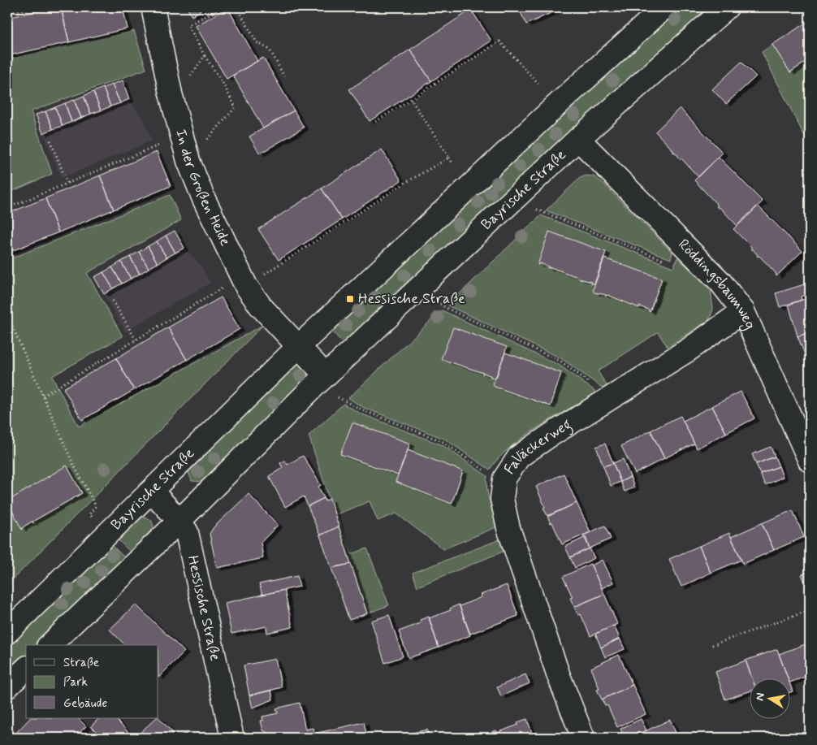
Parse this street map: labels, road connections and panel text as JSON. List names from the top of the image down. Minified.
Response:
{"streets":{"street":["In der Großen Heide","Bayrische Straße","Röddingsbaumweg","Falläckerweg","Hessische Straße"]},"crossings":[["In der Großen Heide","Bayrische Straße"],["Bayrische Straße","Röddingsbaumweg"],["Bayrische Straße","Hessische Straße"],["Röddingsbaumweg","Falläckerweg"]],"places":{"transit":["Hessische Straße"]},"legend":["Straße","Park","Gebäude"],"north":"left"}
